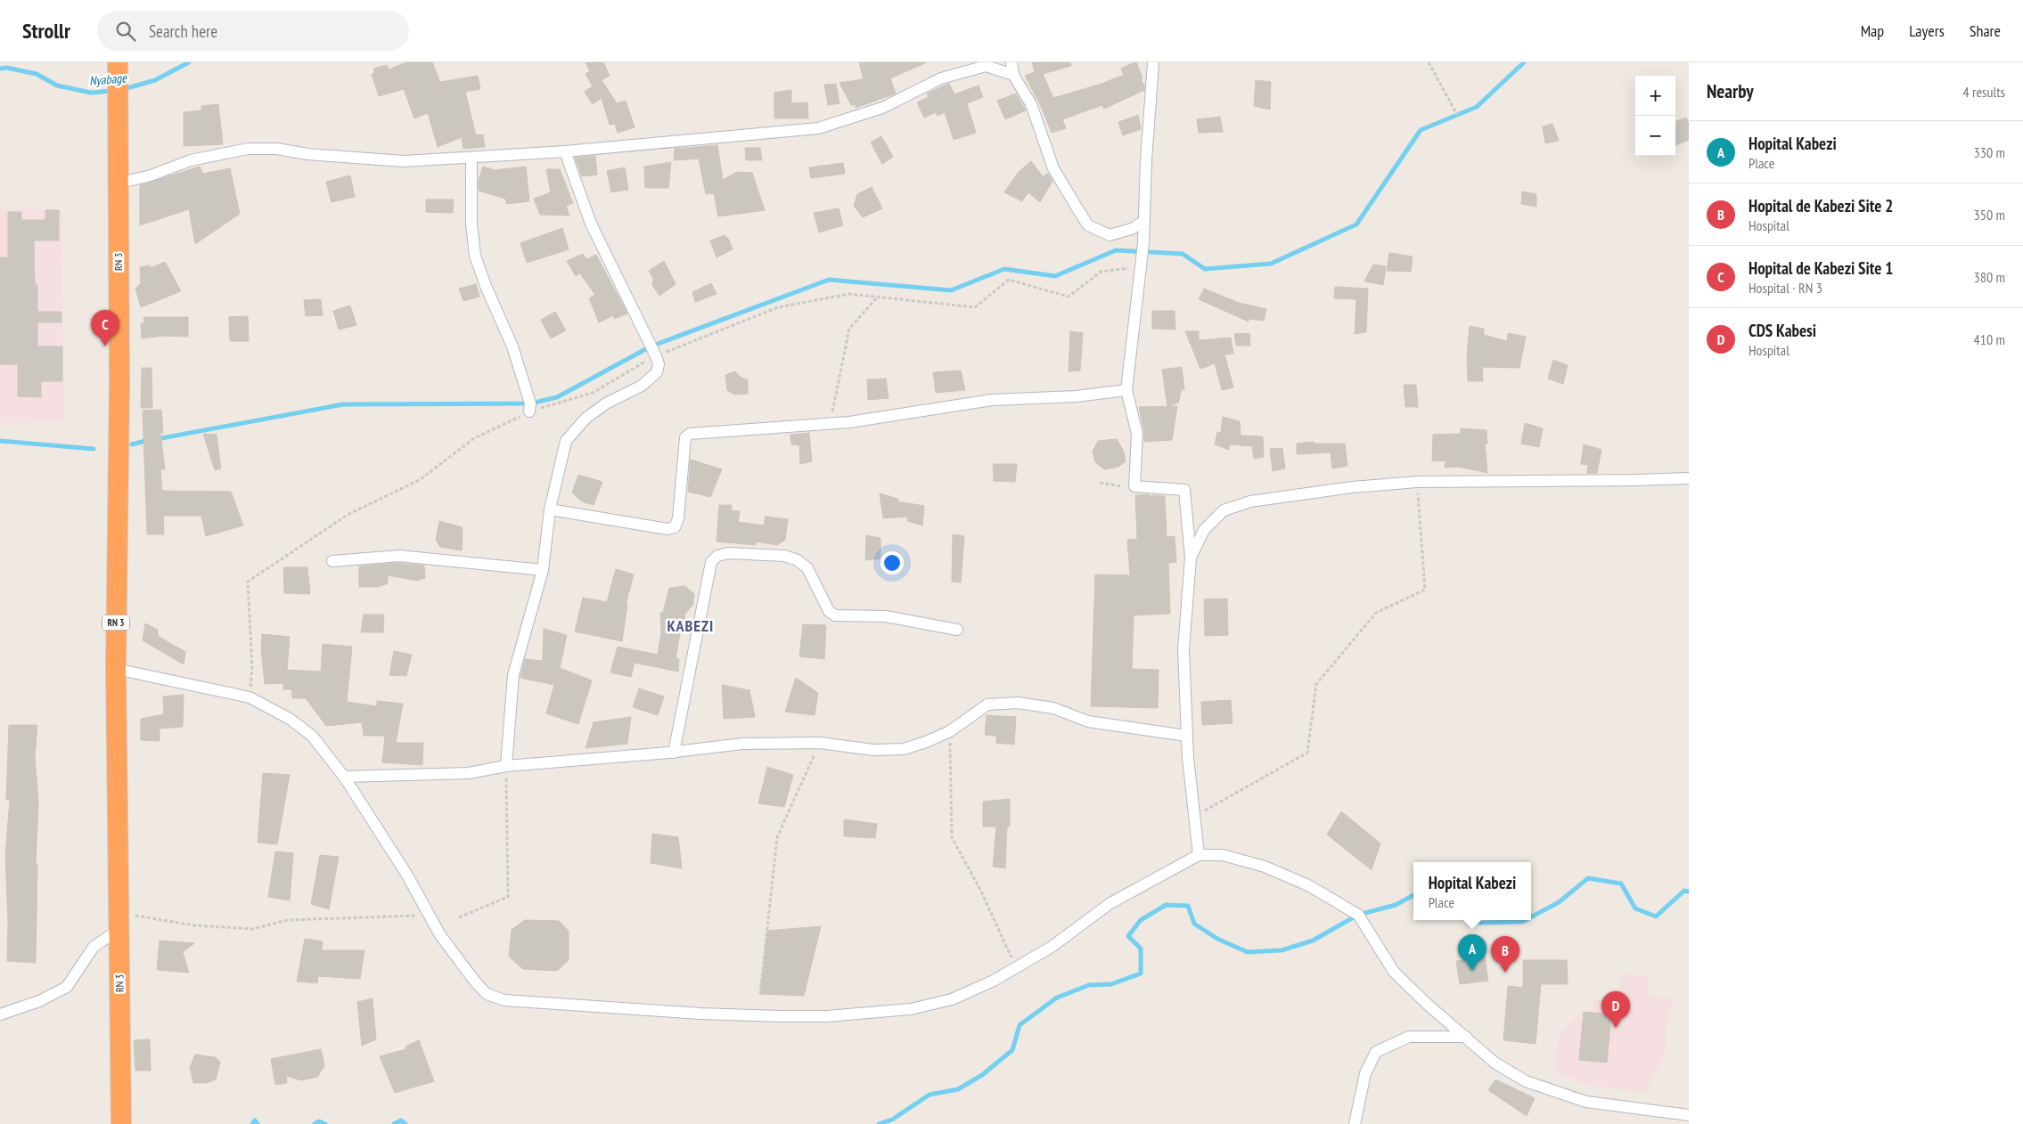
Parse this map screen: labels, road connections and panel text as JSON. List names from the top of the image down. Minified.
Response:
{"streets":{"highway":["RN 3"]},"districts":["KABEZI"],"water":["Nyabage"],"page":{"header":"Strollr","search":"Search here","nav":["Map","Layers","Share"],"heading":["Nearby","4 results"],"map_buttons":["+","−"],"list":[{"mark":"A","name":"Hopital Kabezi","note":"Place","value":"330 m"},{"mark":"B","name":"Hopital de Kabezi Site 2","note":"Hospital","value":"350 m"},{"mark":"C","name":"Hopital de Kabezi Site 1","note":"Hospital · RN 3","value":"380 m"},{"mark":"D","name":"CDS Kabesi","note":"Hospital","value":"410 m"}],"pins":["C","A","B","D"],"popup":["Hopital Kabezi","Place"]}}
